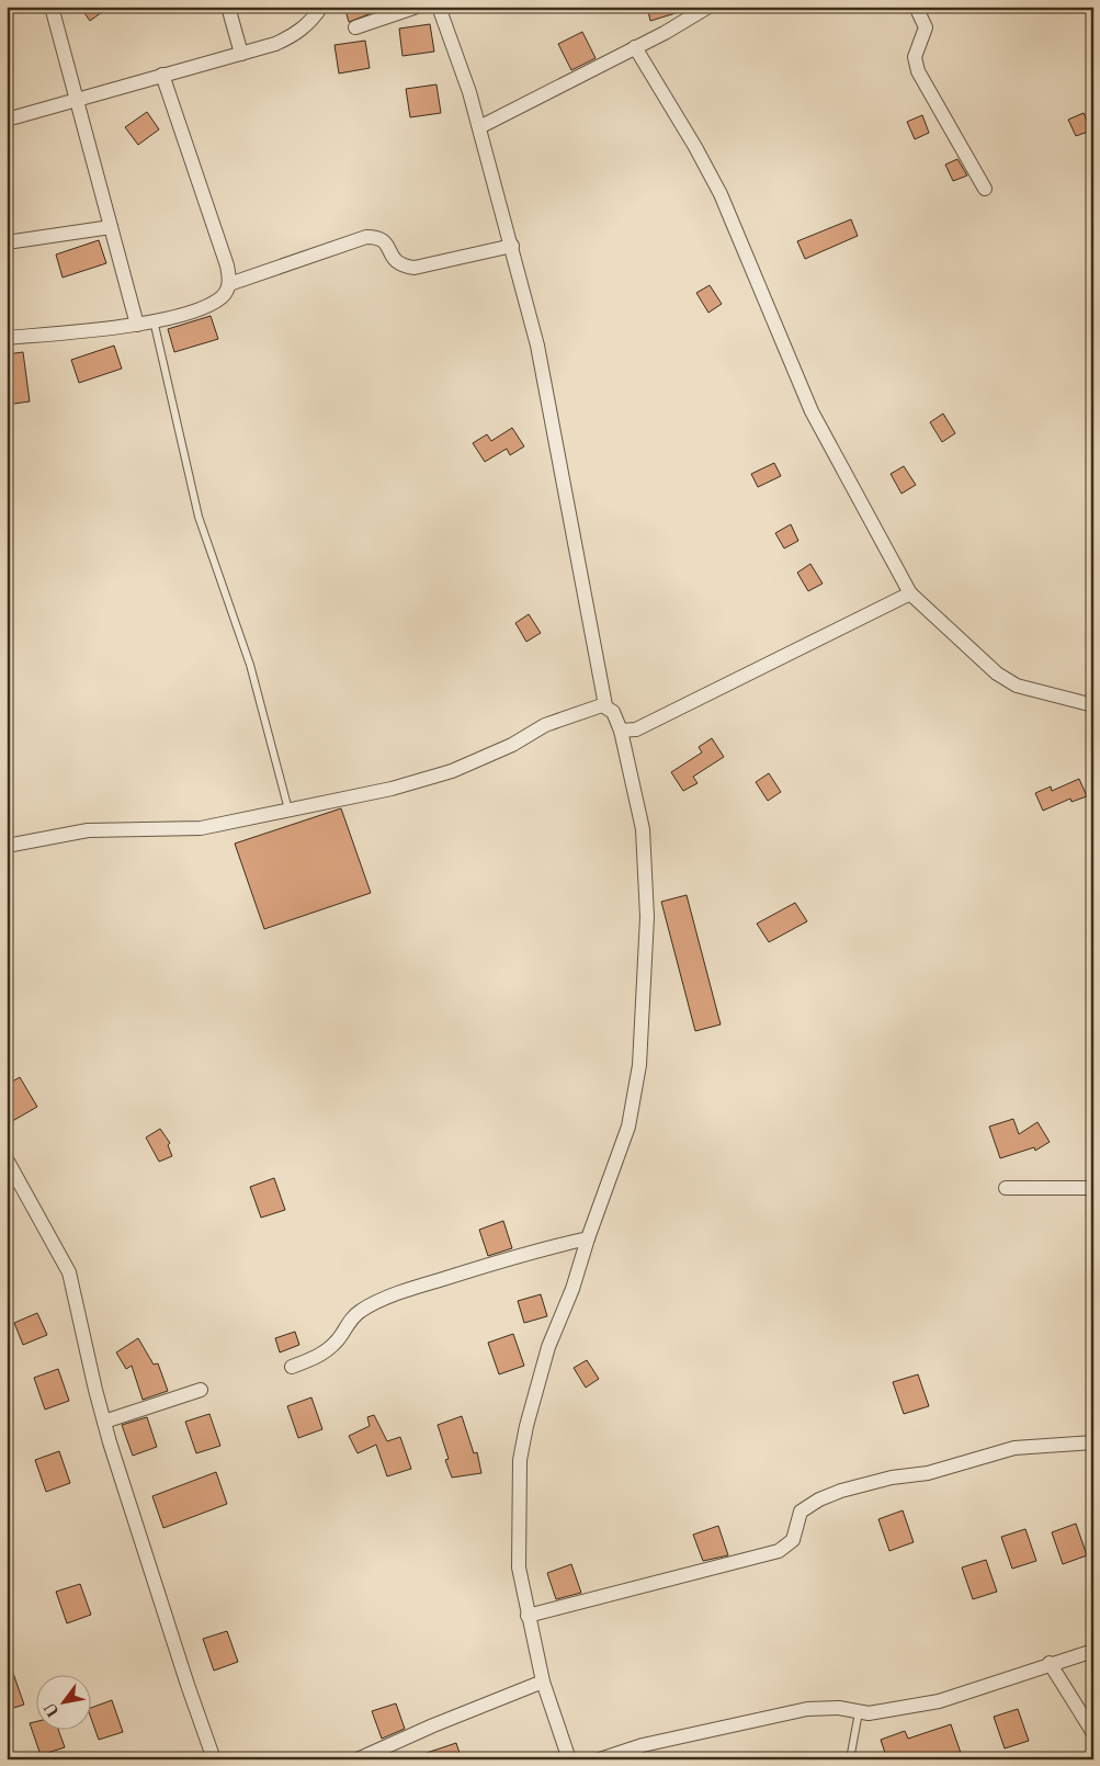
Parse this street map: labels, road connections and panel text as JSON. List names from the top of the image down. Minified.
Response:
{"north":"bottom left"}
